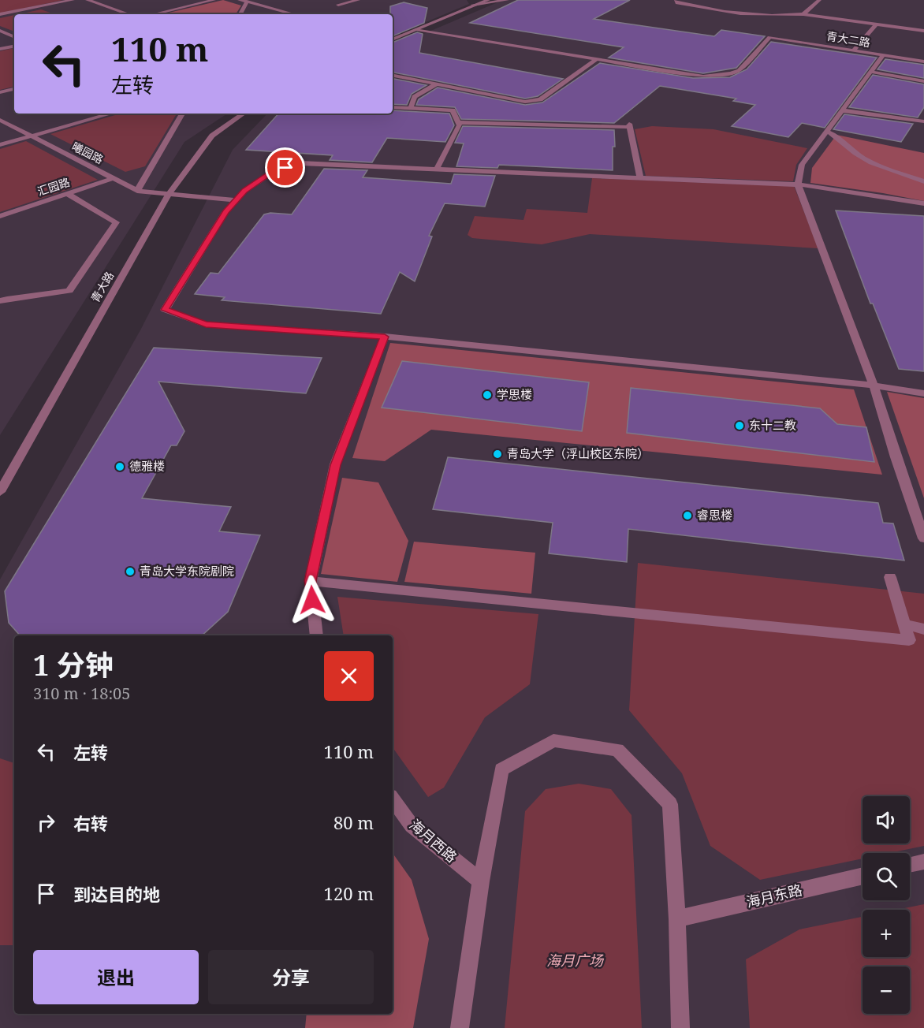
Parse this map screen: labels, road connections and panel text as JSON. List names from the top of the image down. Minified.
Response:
{"streets":{"street":["青大二路","曦园路","汇园路","青大路","海月西路","海月东路"]},"crossings":[["曦园路","汇园路"],["曦园路","青大路"]],"parks":["海月广场"],"places":["学思楼","东十二教","青岛大学（浮山校区东院）","德雅楼","睿思楼","青岛大学东院剧院"],"page":{"turn":["110 m","左转"],"heading":["1 分钟","310 m · 18:05"],"list":[{"name":"左转","value":"110 m"},{"name":"右转","value":"80 m"},{"name":"到达目的地","value":"120 m"}],"map_buttons":["+","−"],"buttons":["退出","分享"]}}
